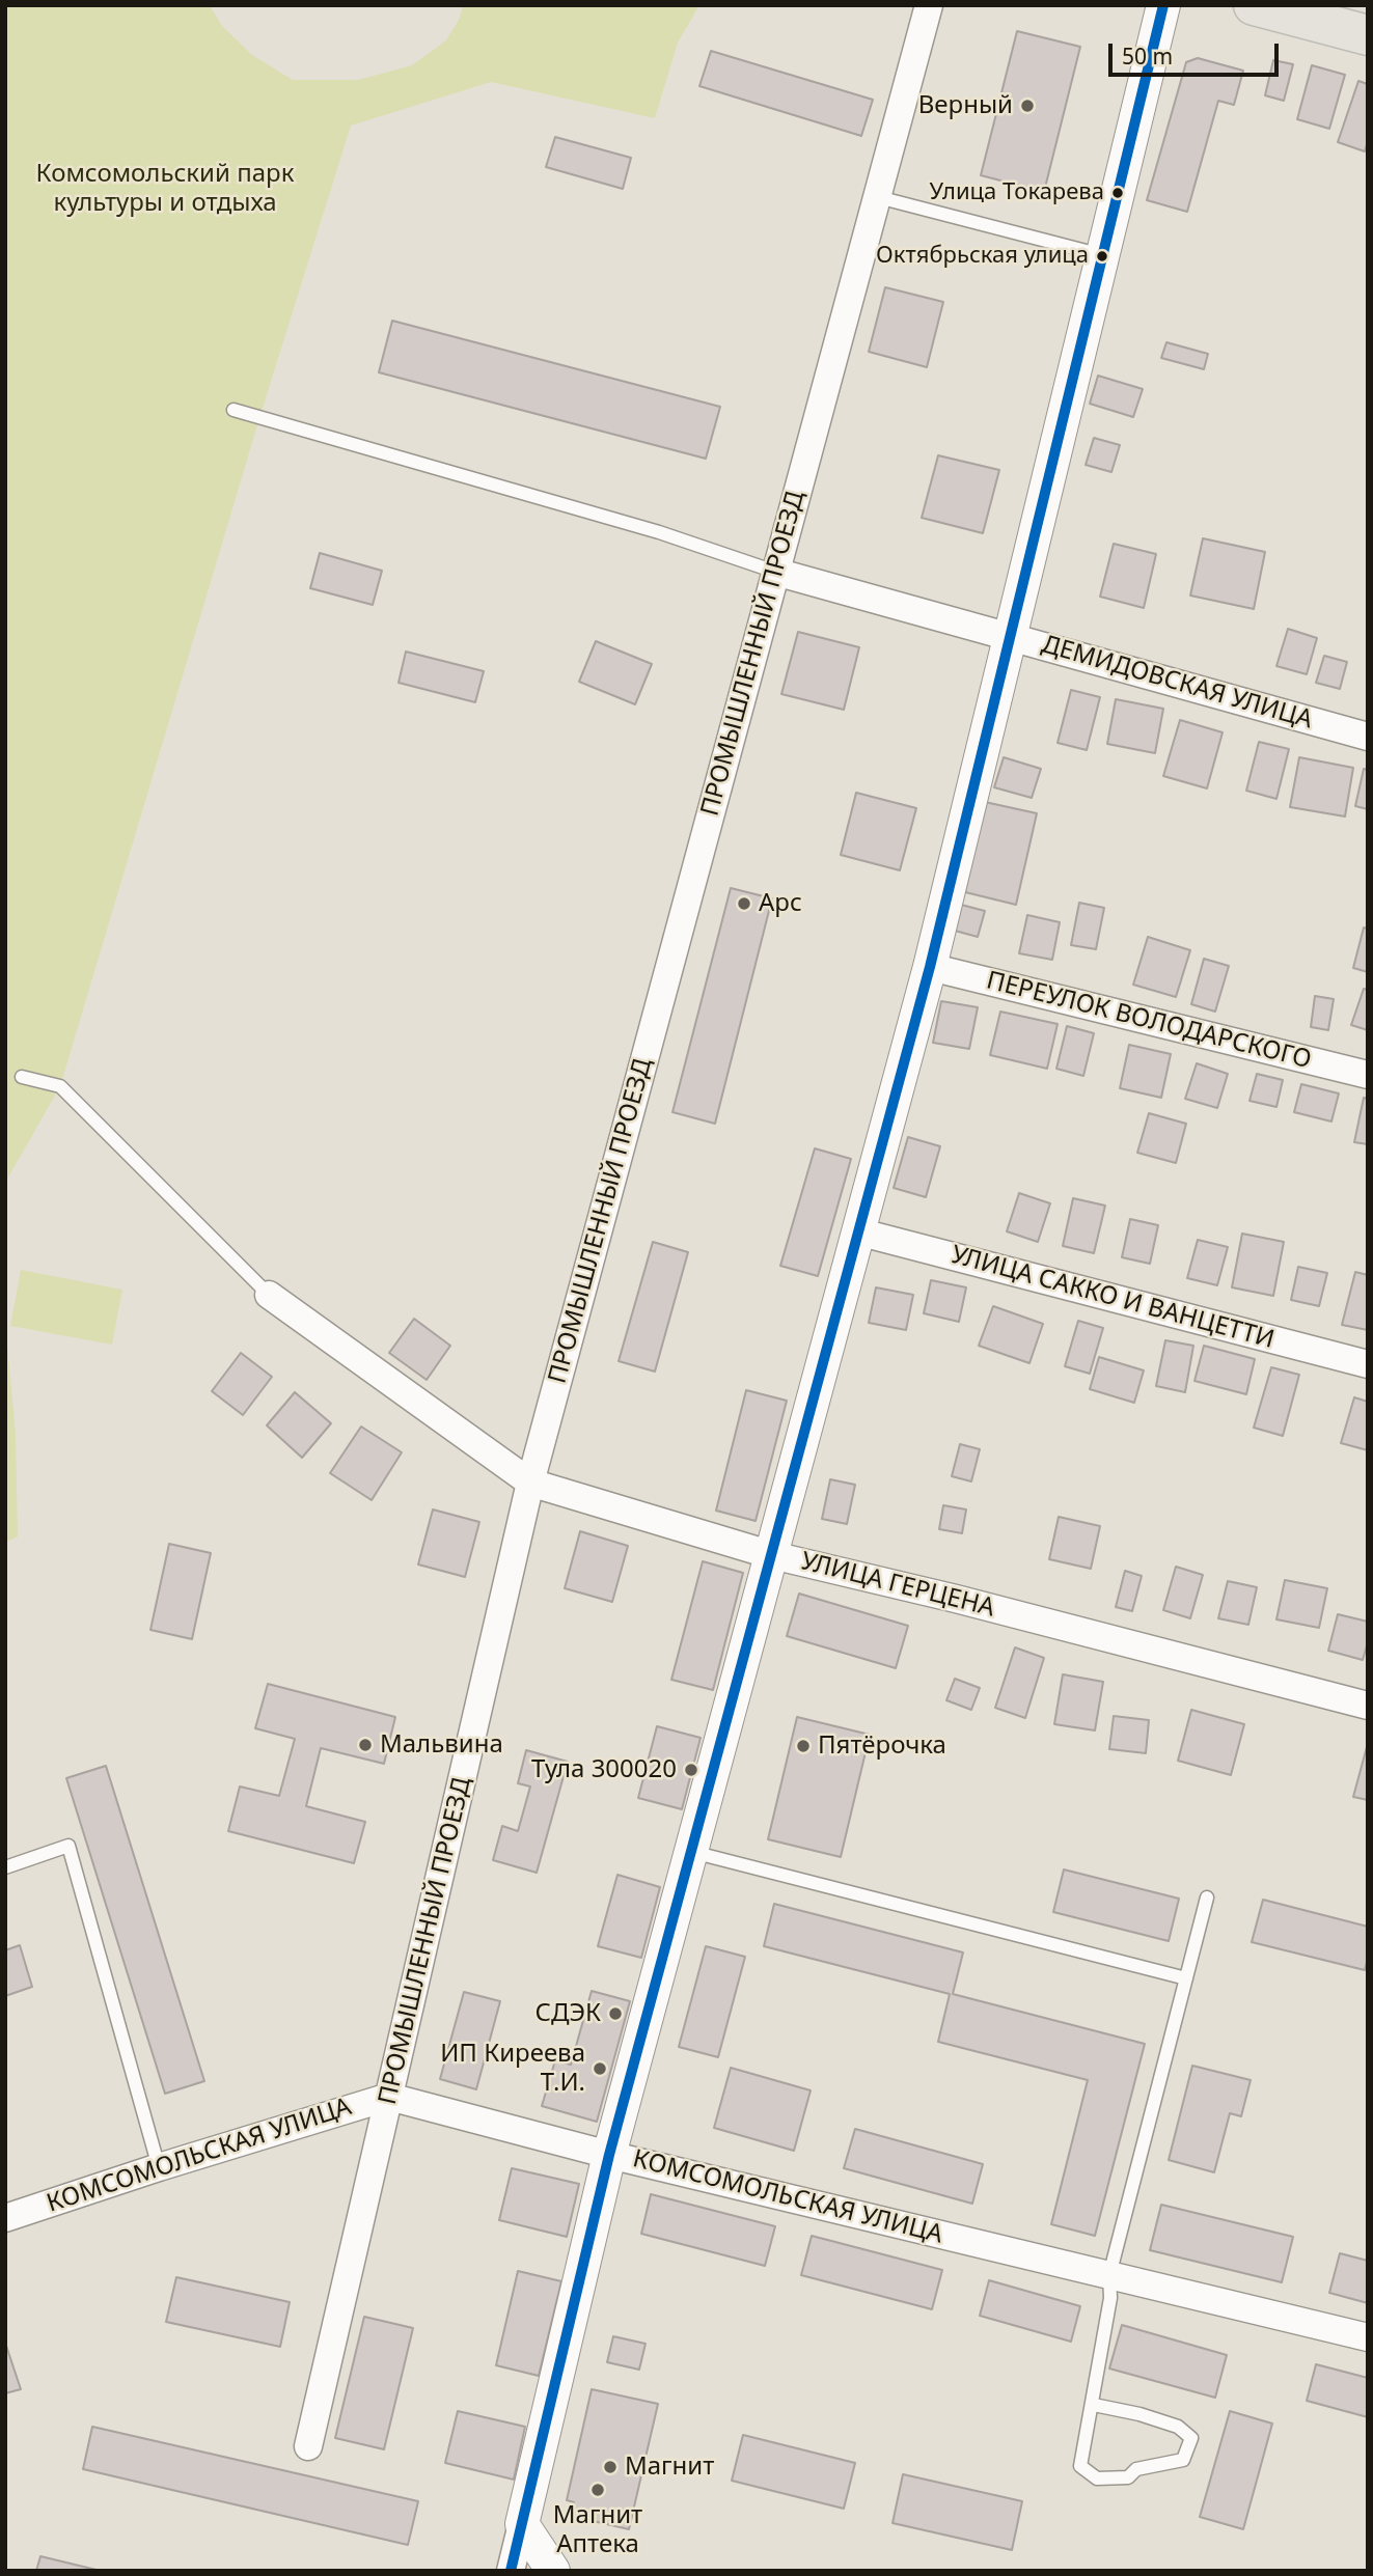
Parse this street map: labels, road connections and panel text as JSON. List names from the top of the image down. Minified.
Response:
{"streets":{"street":["ПРОМЫШЛЕННЫЙ ПРОЕЗД","ДЕМИДОВСКАЯ УЛИЦА","ПЕРЕУЛОК ВОЛОДАРСКОГО","УЛИЦА САККО И ВАНЦЕТТИ","УЛИЦА ГЕРЦЕНА","КОМСОМОЛЬСКАЯ УЛИЦА"]},"crossings":[["ПРОМЫШЛЕННЫЙ ПРОЕЗД","ДЕМИДОВСКАЯ УЛИЦА"],["ПРОМЫШЛЕННЫЙ ПРОЕЗД","УЛИЦА ГЕРЦЕНА"],["ПРОМЫШЛЕННЫЙ ПРОЕЗД","КОМСОМОЛЬСКАЯ УЛИЦА"]],"parks":["Комсомольский парк культуры и отдыха"],"places":["Верный","Улица Токарева","Октябрьская улица","Арс","Мальвина","Пятёрочка","Тула 300020","СДЭК","ИП Киреева Т.И.","Магнит","Магнит Аптека"],"scale_bar":"50 m"}
